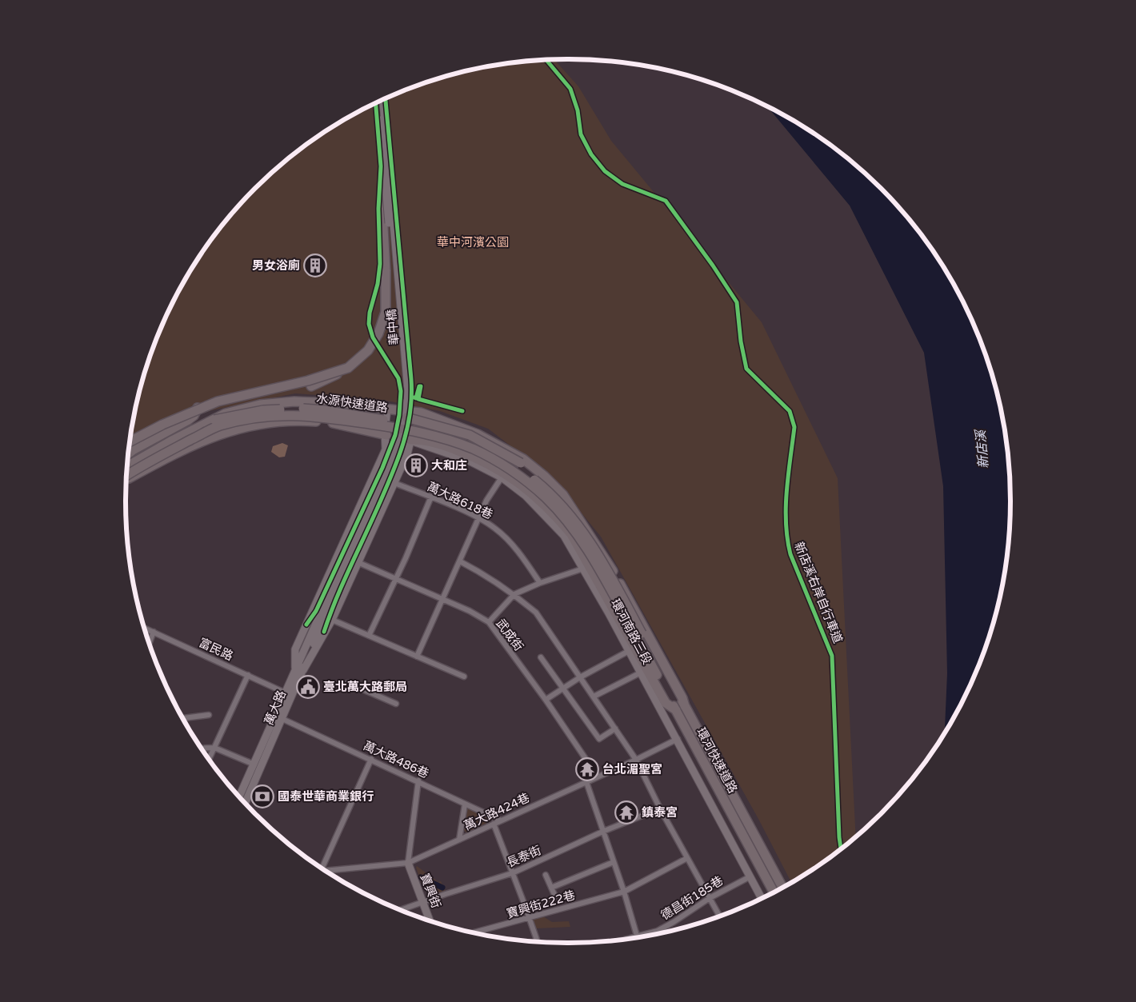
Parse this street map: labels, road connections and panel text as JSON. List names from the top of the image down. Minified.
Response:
{"streets":{"highway":["水源快速道路","環河快速道路"],"main road":["華中橋","環河南路三段","萬大路","寶興街"],"street":["萬大路618巷","武成街","富民路","萬大路486巷","萬大路424巷","長泰街","德昌街185巷","寶興街222巷"],"cycle path":["新店溪右岸自行車道"]},"crossings":[["華中橋","萬大路"],["水源快速道路","環河快速道路"],["環河南路三段","萬大路424巷"],["環河南路三段","德昌街185巷"],["武成街","萬大路424巷"],["富民路","萬大路"],["萬大路","萬大路486巷"],["萬大路486巷","萬大路424巷"],["萬大路424巷","寶興街"],["長泰街","寶興街"]],"water":["新店溪"],"parks":["華中河濱公園"],"places":{"building":["男女浴廁","大和庄"],"public building":["臺北萬大路郵局"],"temple":["台北湄聖宮","鎮泰宮"],"bank":["國泰世華商業銀行"]}}
